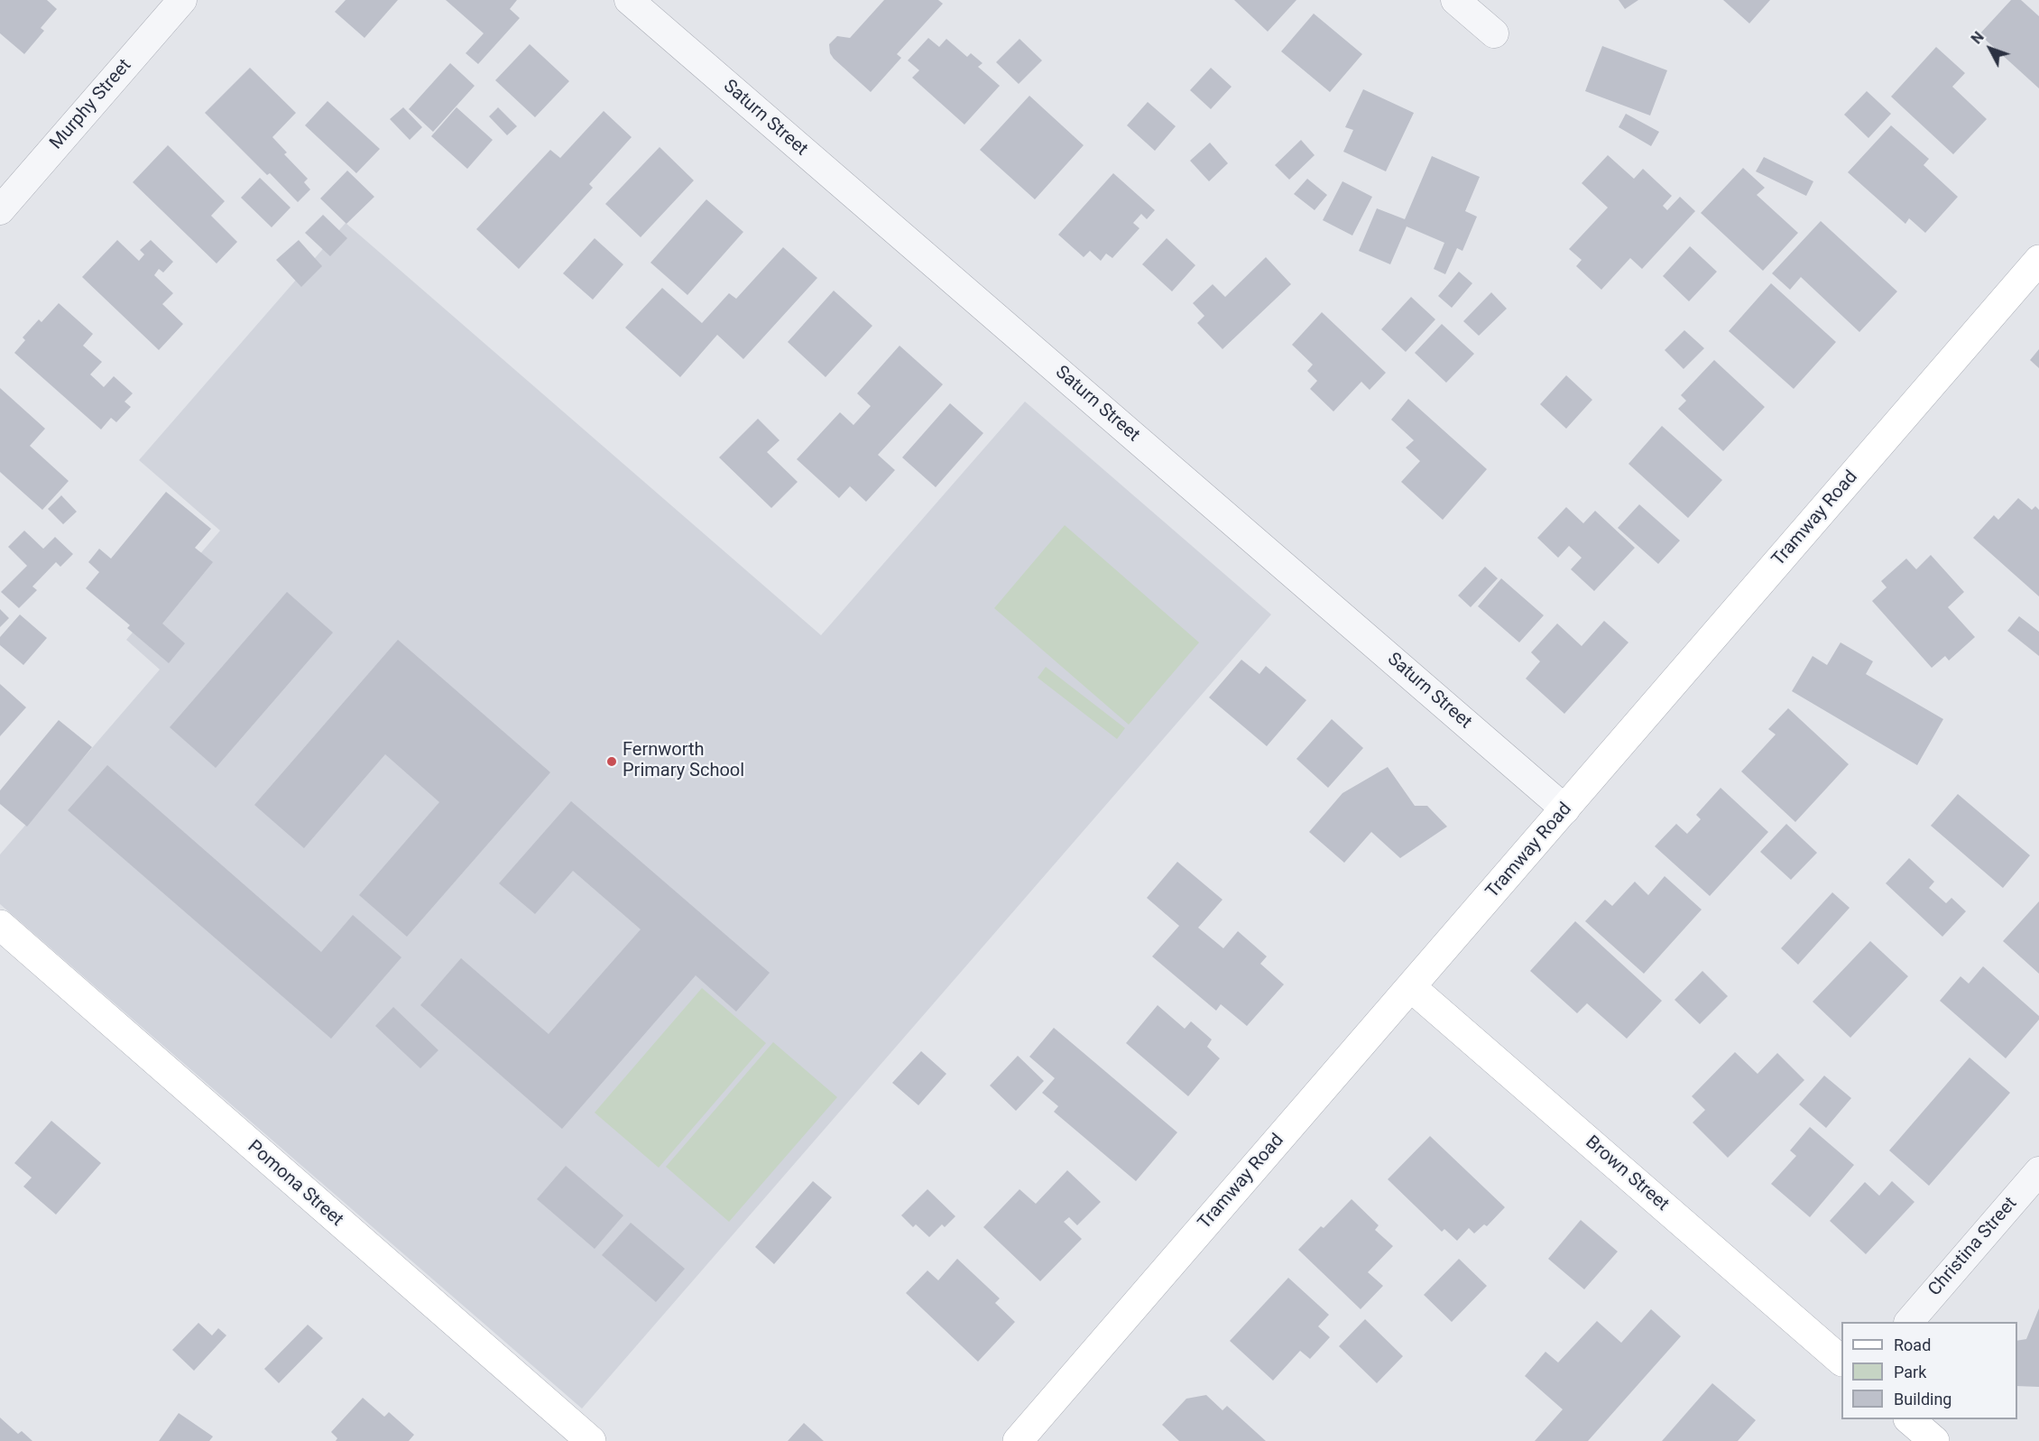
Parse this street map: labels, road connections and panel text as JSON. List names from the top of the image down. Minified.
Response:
{"streets":{"street":["Murphy Street","Saturn Street","Tramway Road","Brown Street","Pomona Street","Christina Street"]},"crossings":[["Saturn Street","Tramway Road"],["Tramway Road","Brown Street"]],"places":["Fernworth Primary School"],"legend":["Road","Park","Building"],"north":"top left"}
